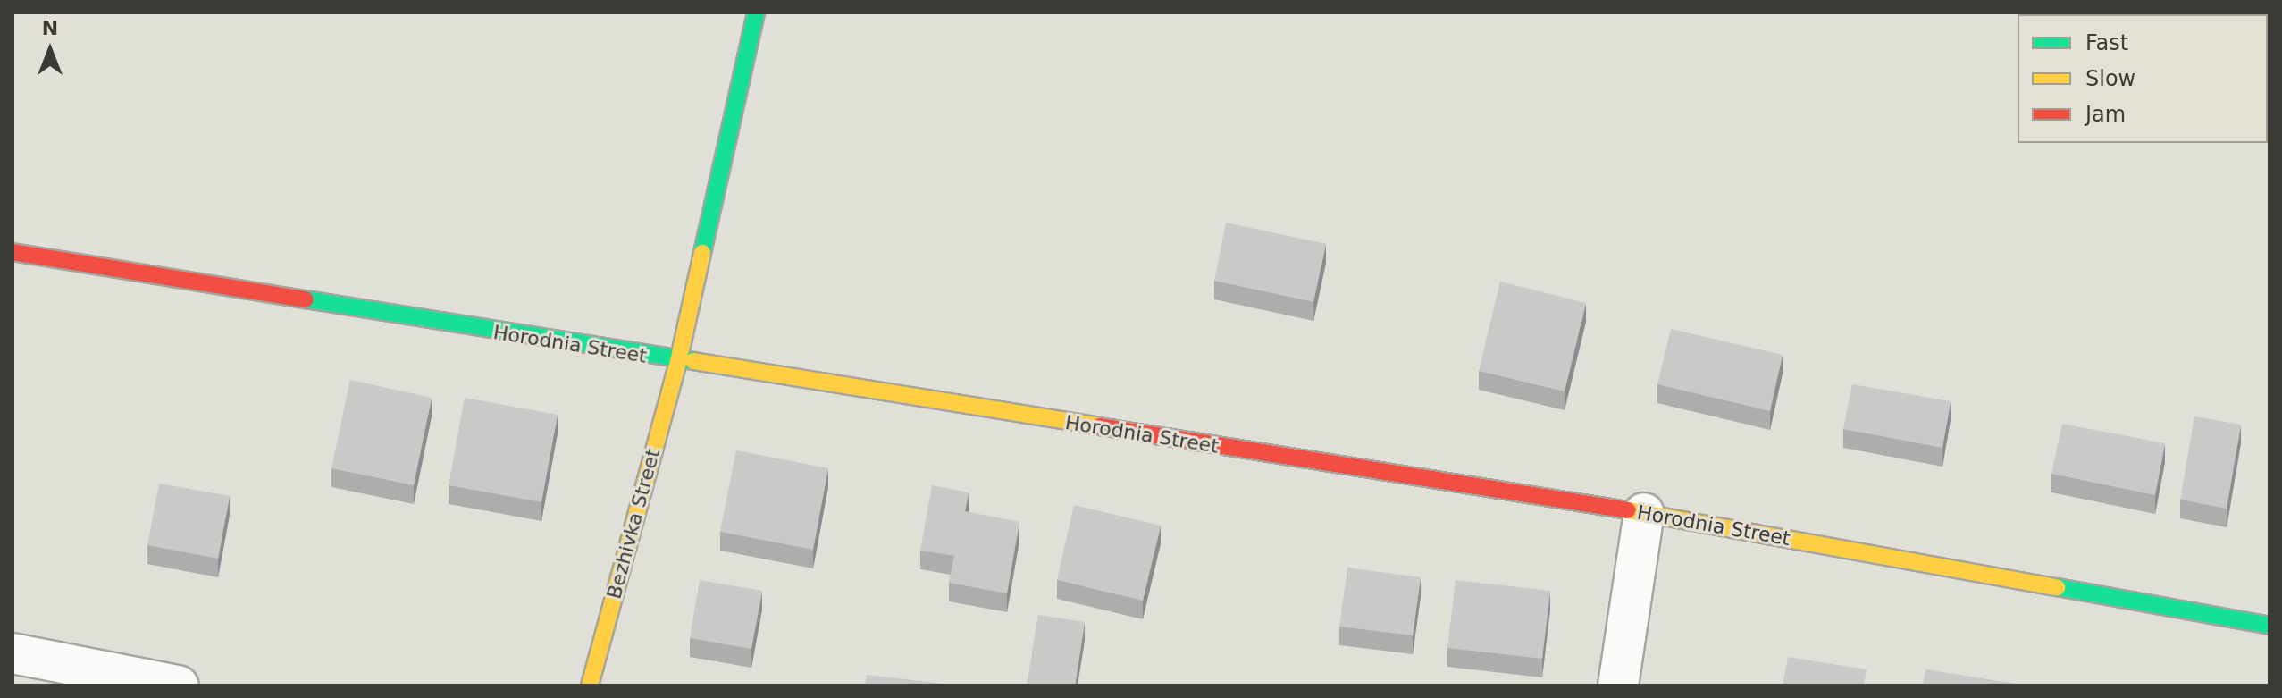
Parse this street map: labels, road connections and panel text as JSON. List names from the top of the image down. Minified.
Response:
{"streets":{"street":["Horodnia Street","Bezhivka Street"]},"crossings":[["Horodnia Street","Bezhivka Street"]],"legend":["Fast","Slow","Jam"],"north":"top"}
